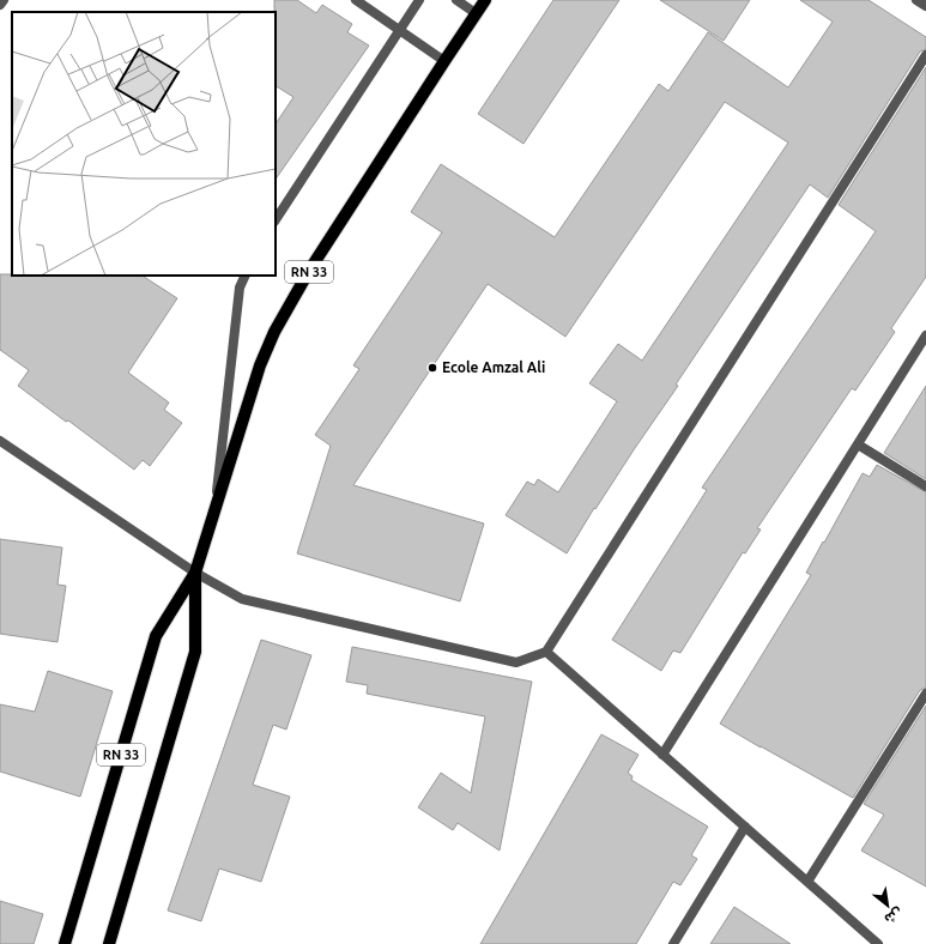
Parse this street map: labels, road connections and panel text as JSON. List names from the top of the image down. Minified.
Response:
{"streets":{"main road":["RN 33"]},"places":["Ecole Amzal Ali"],"north":"bottom right"}
